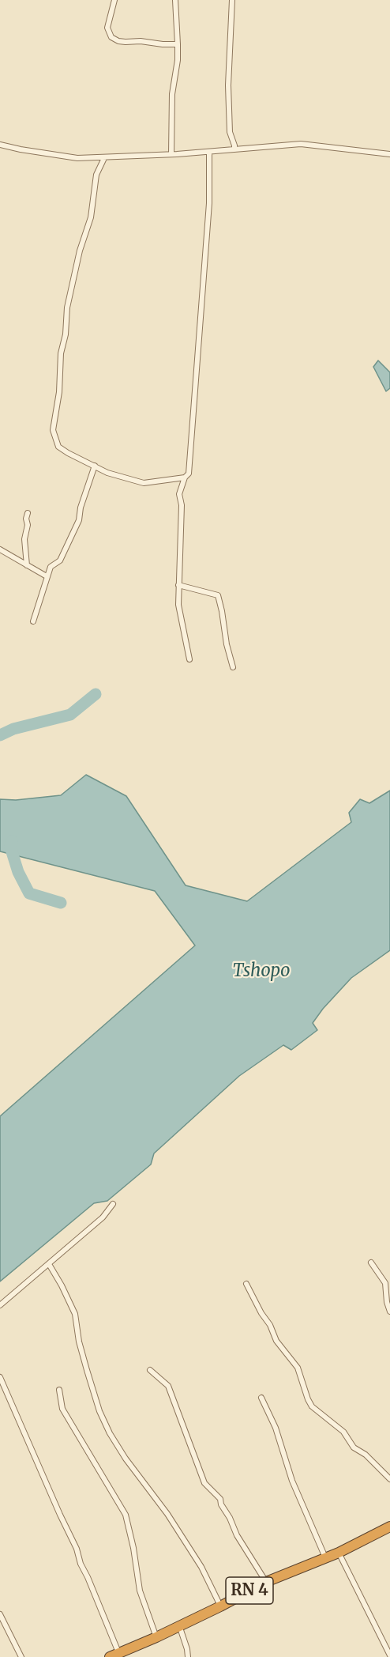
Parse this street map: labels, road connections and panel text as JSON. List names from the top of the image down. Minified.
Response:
{"streets":{"highway":["RN 4"]},"water":["Tshopo"]}
